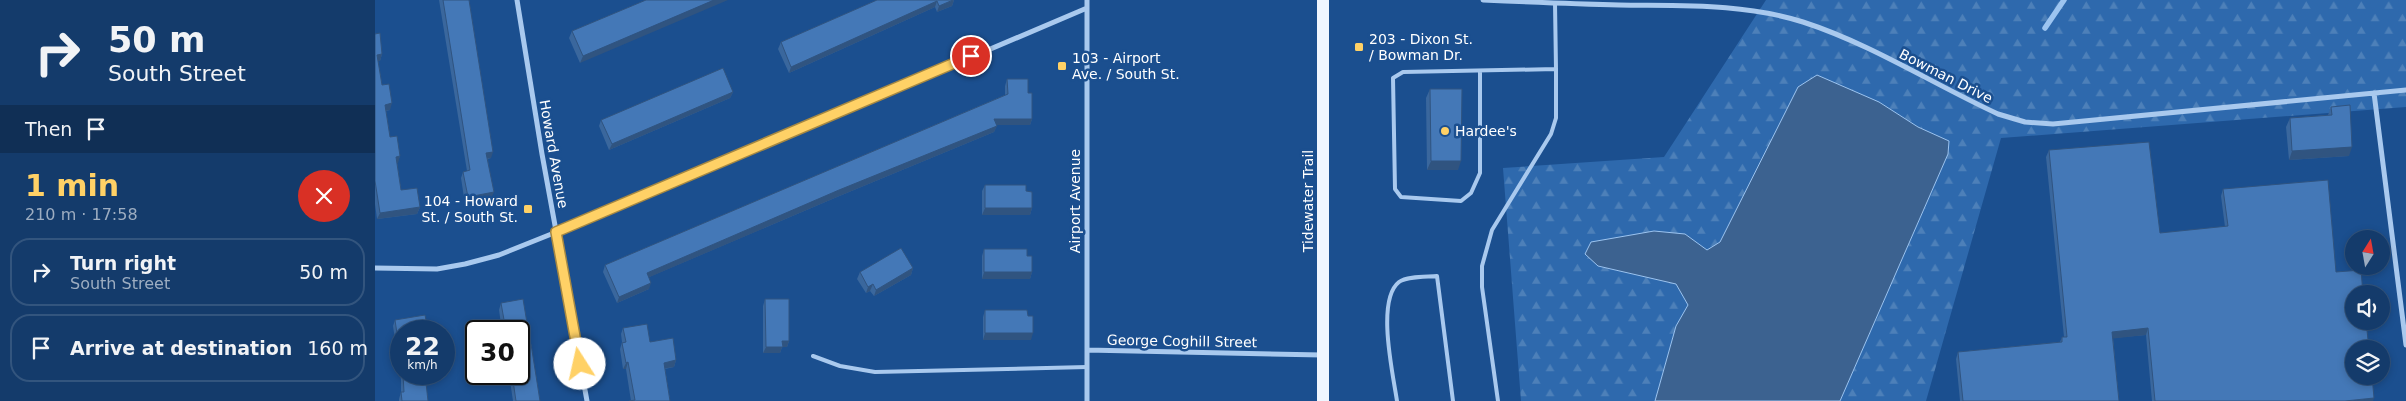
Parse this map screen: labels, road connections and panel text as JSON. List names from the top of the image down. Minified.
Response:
{"streets":{"main road":["Tidewater Trail"],"street":["Bowman Drive","Howard Avenue","Airport Avenue","George Coghill Street"]},"crossings":[["Airport Avenue","George Coghill Street"],["Tidewater Trail","George Coghill Street"]],"places":{"transit":["203 - Dixon St. / Bowman Dr.","103 - Airport Ave. / South St.","104 - Howard St. / South St."],"other":["Hardee's"]},"north":"top","page":{"turn":["50 m","South Street"],"then":"Then","heading":["1 min","210 m · 17:58"],"list":[{"name":"Turn right","note":"South Street","value":"50 m"},{"name":"Arrive at destination","value":"160 m"}],"speed":"22 km/h","limit":"30"}}
